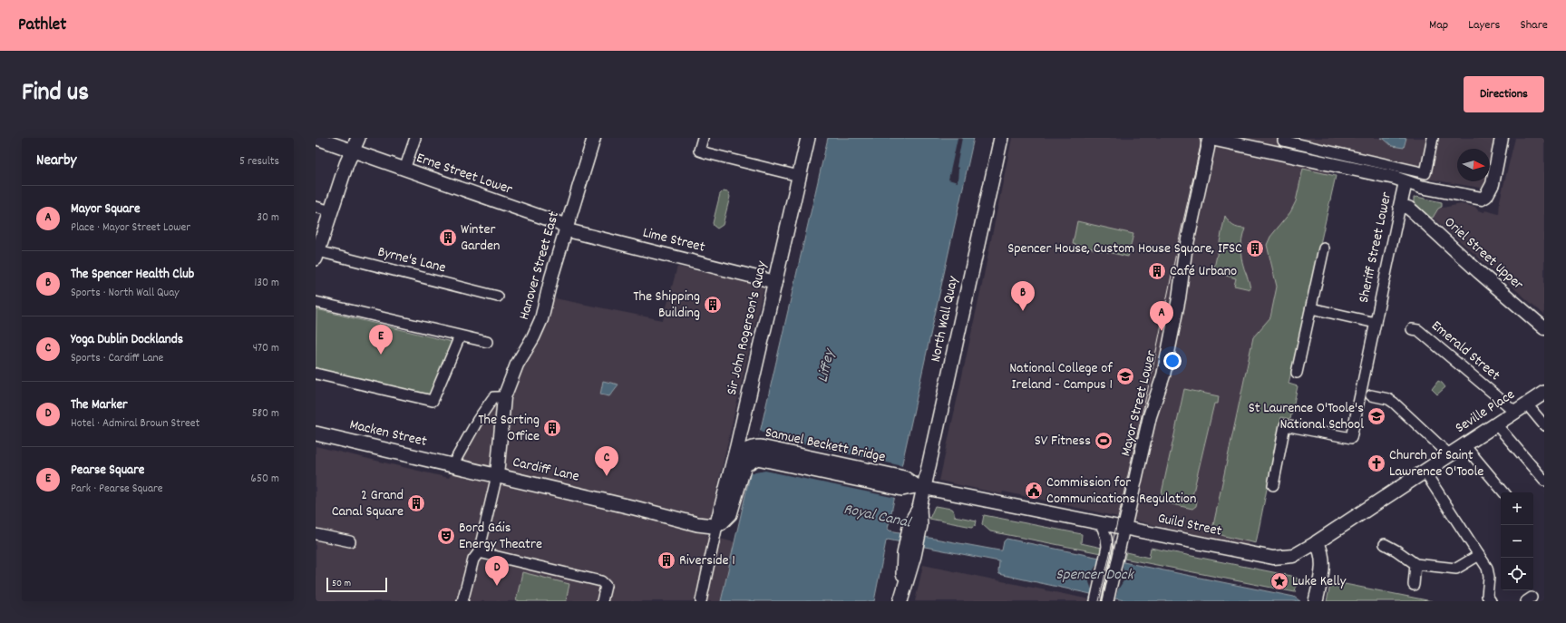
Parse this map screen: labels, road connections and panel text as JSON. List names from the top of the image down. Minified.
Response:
{"streets":{"main road":["North Wall Quay","Sir John Rogerson's Quay","Seville Place","Macken Street","Samuel Beckett Bridge","Cardiff Lane"],"street":["Erne Street Lower","Lime Street","Sheriff Street Lower","Oriel Street Upper","Byrne's Lane","Hanover Street East","Emerald Street","Mayor Street Lower","Guild Street"]},"crossings":[["Erne Street Lower","Lime Street"],["Erne Street Lower","Hanover Street East"],["Lime Street","Hanover Street East"],["Lime Street","Sir John Rogerson's Quay"],["Sheriff Street Lower","Oriel Street Upper"],["Hanover Street East","Cardiff Lane"],["North Wall Quay","Samuel Beckett Bridge"],["North Wall Quay","Guild Street"],["Sir John Rogerson's Quay","Samuel Beckett Bridge"],["Sir John Rogerson's Quay","Cardiff Lane"],["Emerald Street","Seville Place"],["Mayor Street Lower","Guild Street"],["Seville Place","Guild Street"],["Macken Street","Cardiff Lane"],["Samuel Beckett Bridge","Guild Street"]],"water":["Liffey","Royal Canal","Spencer Dock"],"places":{"building":["Winter Garden","Spencer House, Custom House Square, IFSC","Café Urbano","The Shipping Building","The Sorting Office","2 Grand Canal Square","Riverside 1"],"school or university":["National College of Ireland - Campus 1","St Laurence O'Toole's National School"],"sports":["SV Fitness"],"church":["Church of Saint Lawrence O'Toole"],"public building":["Commission for Communications Regulation"],"theatre":["Bord Gáis Energy Theatre"],"place":["Luke Kelly"]},"scale_bar":"50 m","north":"right","page":{"header":"Pathlet","nav":["Map","Layers","Share"],"title":"Find us","buttons":"Directions","heading":["Nearby","5 results"],"list":[{"mark":"A","name":"Mayor Square","note":"Place · Mayor Street Lower","value":"30 m"},{"mark":"B","name":"The Spencer Health Club","note":"Sports · North Wall Quay","value":"130 m"},{"mark":"C","name":"Yoga Dublin Docklands","note":"Sports · Cardiff Lane","value":"470 m"},{"mark":"D","name":"The Marker","note":"Hotel · Admiral Brown Street","value":"580 m"},{"mark":"E","name":"Pearse Square","note":"Park · Pearse Square","value":"650 m"}],"pins":["B","A","E","C","D"],"map_buttons":["+","−"],"scale":"50 m"}}
